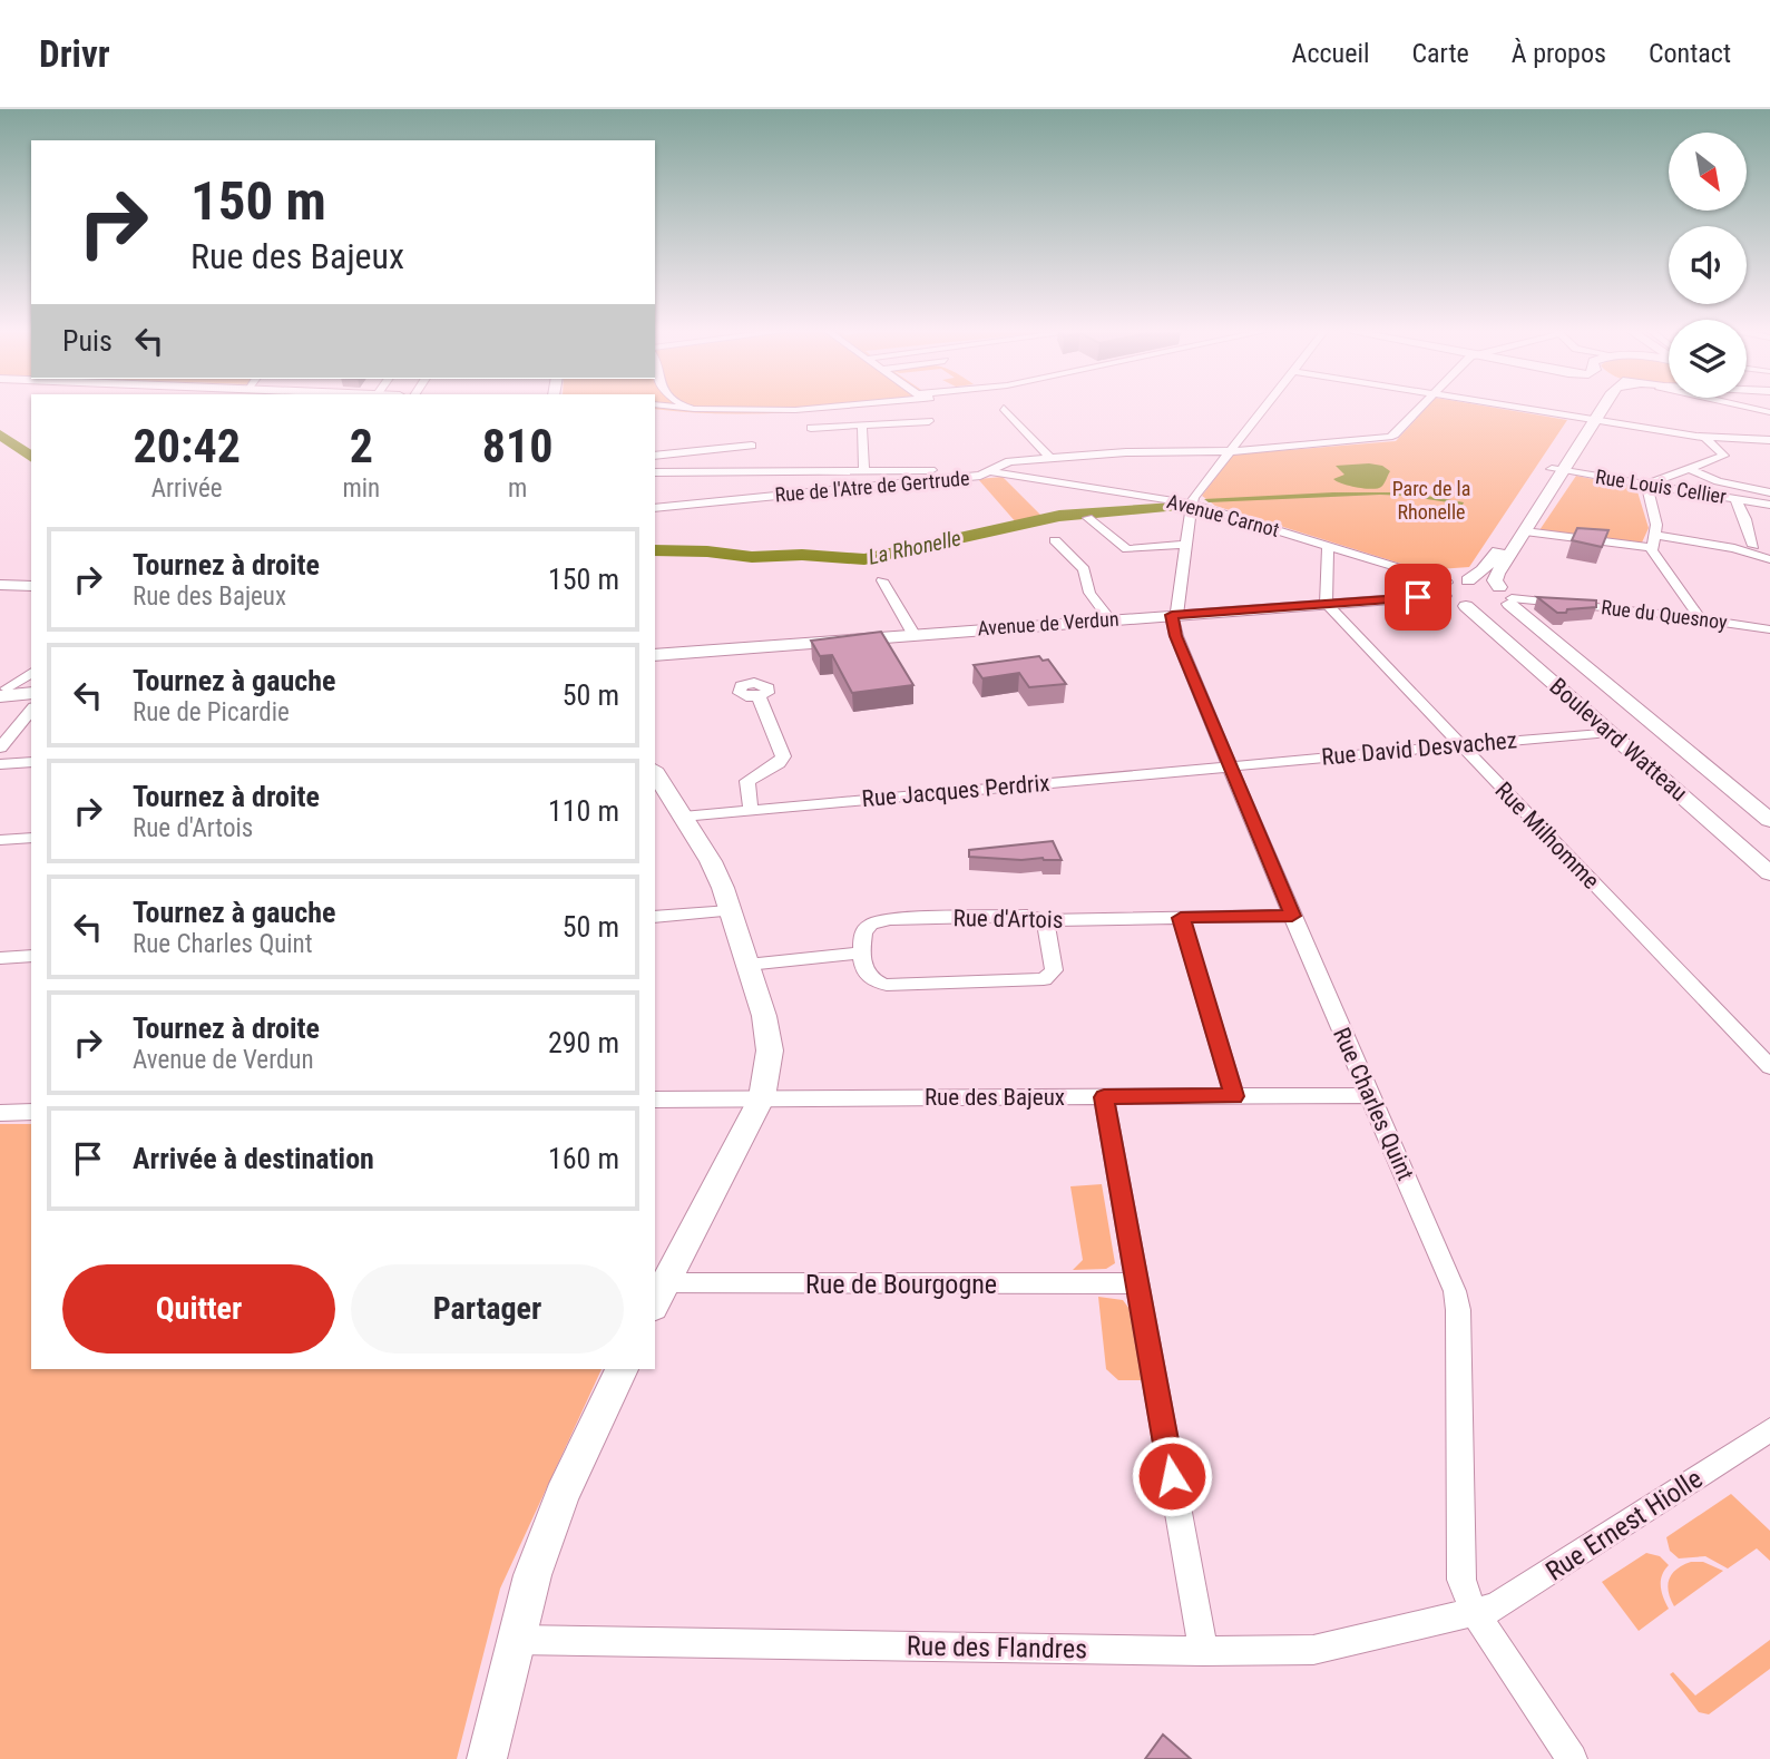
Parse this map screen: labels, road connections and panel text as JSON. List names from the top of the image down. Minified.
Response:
{"streets":{"main road":["Avenue de Verdun","Boulevard Watteau"],"street":["Rue de l'Atre de Gertrude","Rue Louis Cellier","Avenue Carnot","Rue du Quesnoy","Rue David Desvachez","Rue Jacques Perdrix","Rue Milhomme","Rue d'Artois","Rue des Bajeux","Rue Charles Quint","Rue de Bourgogne","Rue Ernest Hiolle","Rue des Flandres"]},"crossings":[["Rue de l'Atre de Gertrude","Avenue Carnot"],["Avenue Carnot","Avenue de Verdun"],["Rue du Quesnoy","Avenue de Verdun"],["Rue du Quesnoy","Boulevard Watteau"],["Avenue de Verdun","Boulevard Watteau"],["Avenue de Verdun","Rue Milhomme"],["Avenue de Verdun","Rue Charles Quint"],["Boulevard Watteau","Rue David Desvachez"],["Rue David Desvachez","Rue Jacques Perdrix"],["Rue David Desvachez","Rue Milhomme"],["Rue David Desvachez","Rue Charles Quint"],["Rue Jacques Perdrix","Rue Charles Quint"],["Rue d'Artois","Rue Charles Quint"],["Rue des Bajeux","Rue Charles Quint"],["Rue Charles Quint","Rue Ernest Hiolle"],["Rue Charles Quint","Rue des Flandres"],["Rue Ernest Hiolle","Rue des Flandres"]],"water":["La Rhonelle"],"parks":["Parc de la Rhonelle"],"north":"bottom right","page":{"header":"Drivr","nav":["Accueil","Carte","À propos","Contact"],"turn":["150 m","Rue des Bajeux"],"then":"Puis","eta":["20:42","Arrivée","2","min","810","m"],"list":[{"name":"Tournez à droite","note":"Rue des Bajeux","value":"150 m"},{"name":"Tournez à gauche","note":"Rue de Picardie","value":"50 m"},{"name":"Tournez à droite","note":"Rue d'Artois","value":"110 m"},{"name":"Tournez à gauche","note":"Rue Charles Quint","value":"50 m"},{"name":"Tournez à droite","note":"Avenue de Verdun","value":"290 m"},{"name":"Arrivée à destination","value":"160 m"}],"buttons":["Quitter","Partager"]}}
